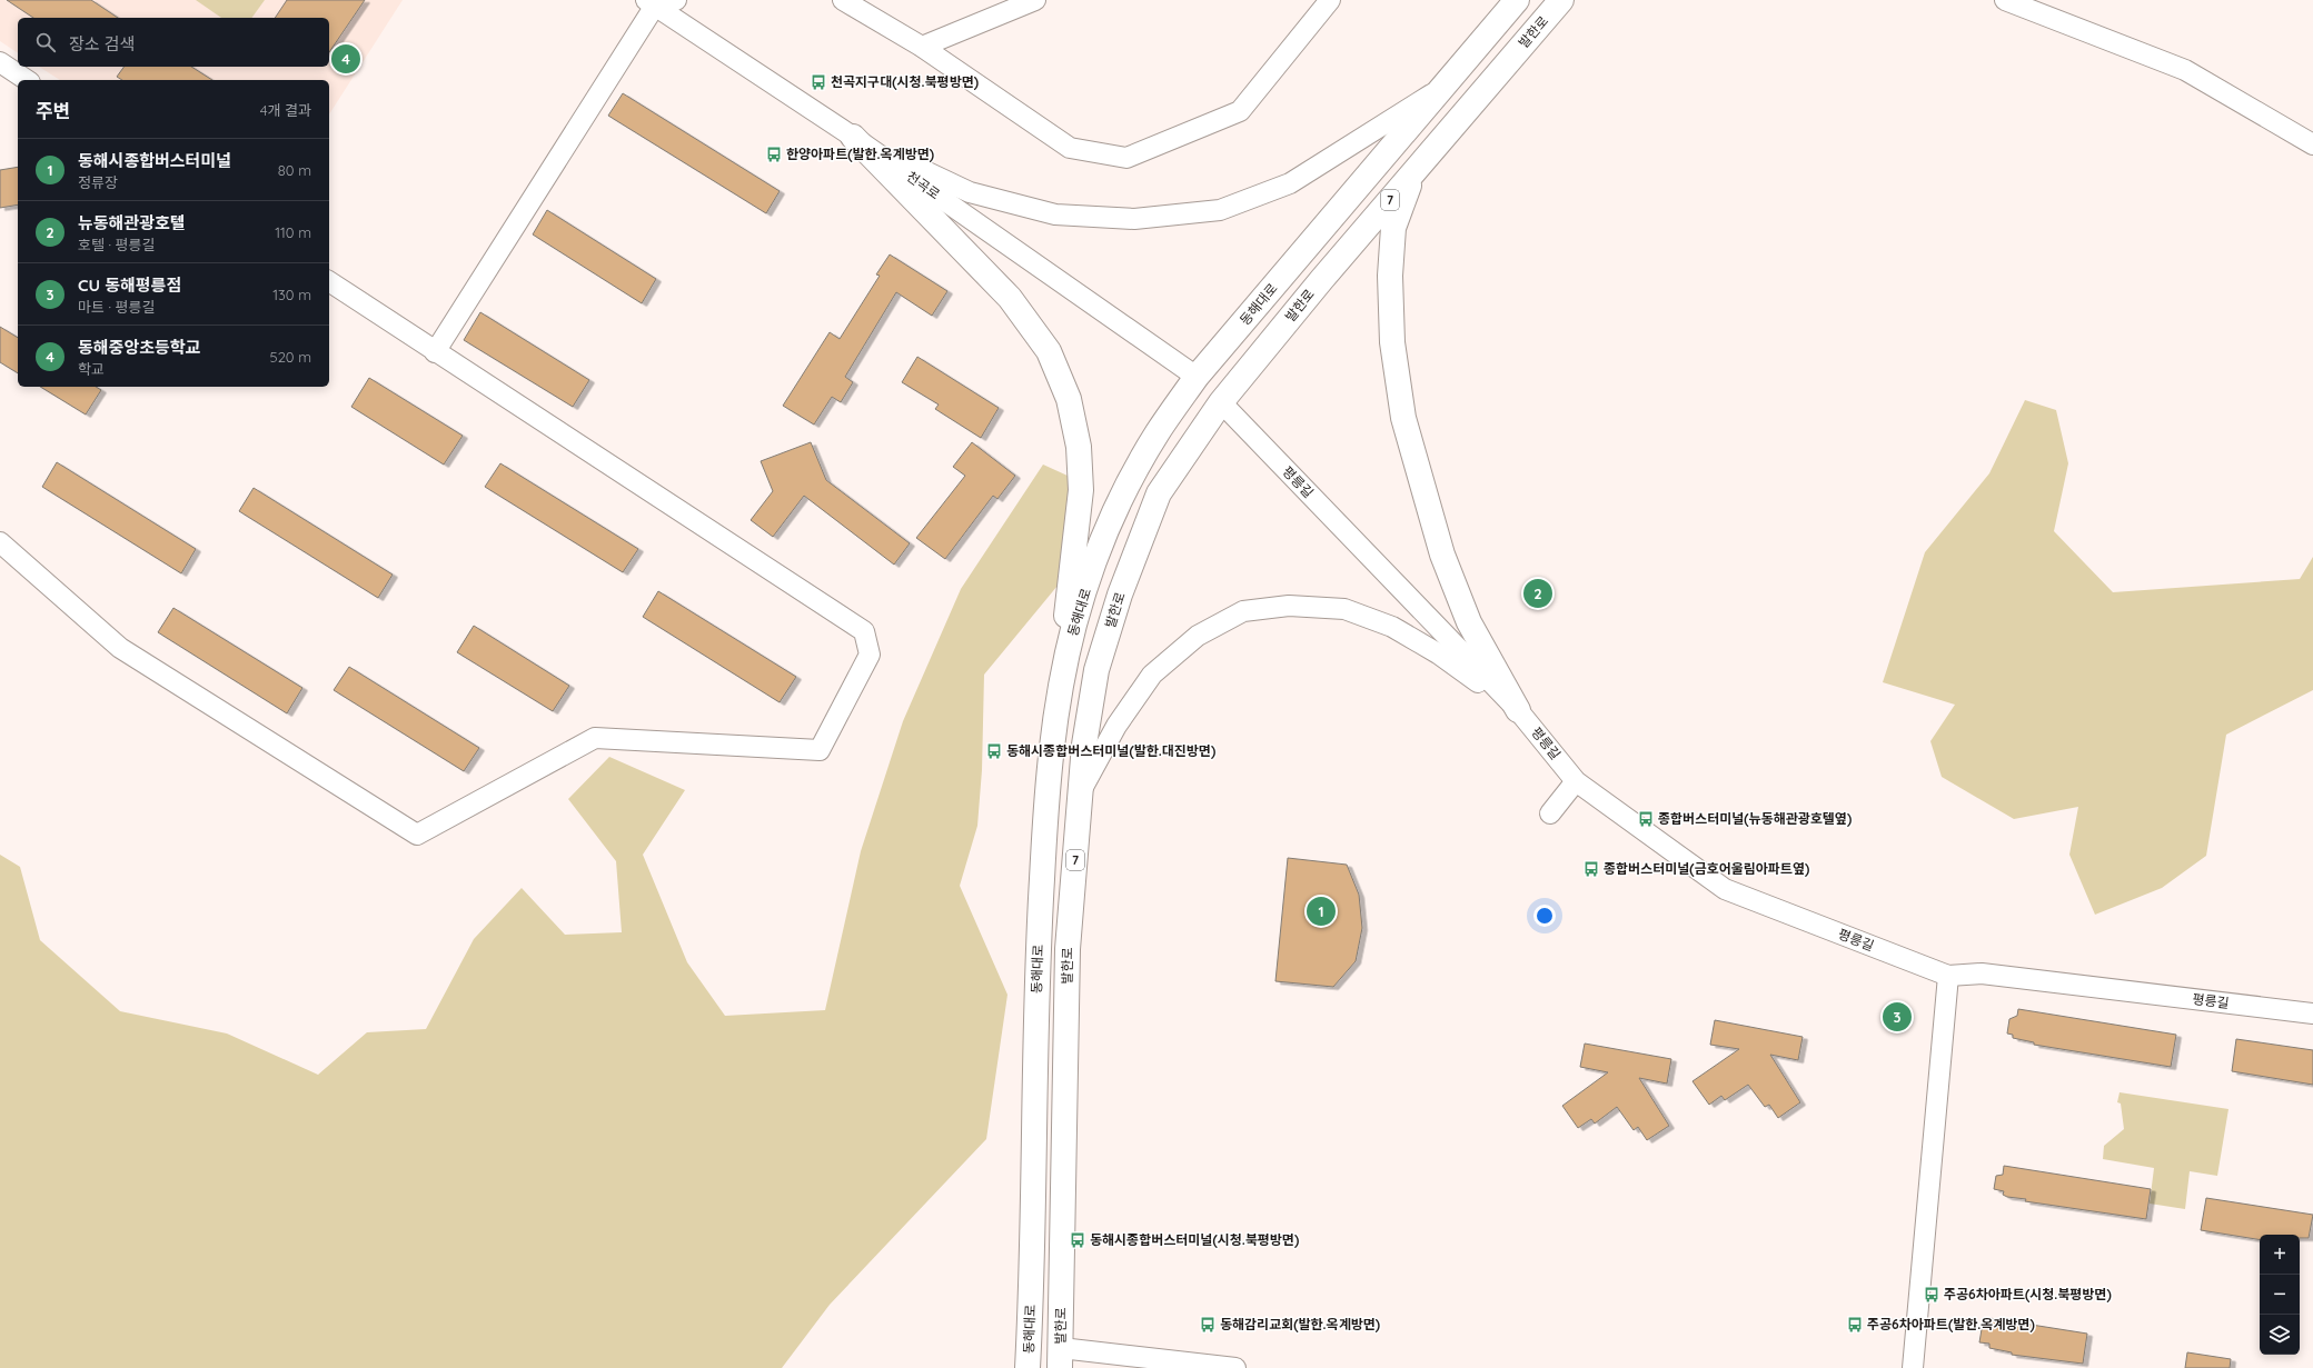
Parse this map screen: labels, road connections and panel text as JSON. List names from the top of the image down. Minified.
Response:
{"streets":{"main road":["발한로","7","동해대로"],"street":["천곡로","평릉길"]},"crossings":[["발한로","평릉길"],["천곡로","동해대로"]],"places":{"bus stop":["천곡지구대(시청.북평방면)","한양아파트(발한.옥계방면)","동해시종합버스터미널(발한.대진방면)","종합버스터미널(뉴동해관광호텔옆)","종합버스터미널(금호어울림아파트옆)","동해시종합버스터미널(시청.북평방면)","주공6차아파트(시청.북평방면)","동해감리교회(발한.옥계방면)","주공6차아파트(발한.옥계방면)"]},"page":{"search":"장소 검색","pins":["4","2","1","3"],"heading":["주변","4개 결과"],"list":[{"mark":"1","name":"동해시종합버스터미널","note":"정류장","value":"80 m"},{"mark":"2","name":"뉴동해관광호텔","note":"호텔 · 평릉길","value":"110 m"},{"mark":"3","name":"CU 동해평릉점","note":"마트 · 평릉길","value":"130 m"},{"mark":"4","name":"동해중앙초등학교","note":"학교","value":"520 m"}],"map_buttons":["+","−"]}}
